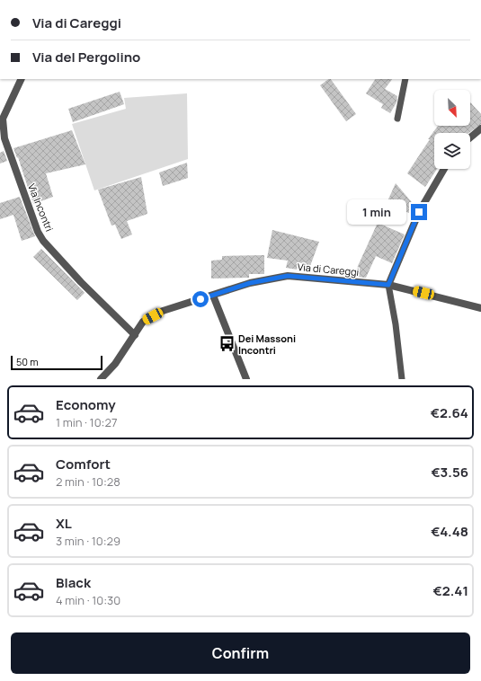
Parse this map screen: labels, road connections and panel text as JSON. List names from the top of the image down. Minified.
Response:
{"streets":{"street":["Via Incontri","Via di Careggi"]},"crossings":[["Via Incontri","Via di Careggi"]],"places":{"bus stop":["Dei Massoni Incontri"]},"scale_bar":"50 m","north":"bottom right","page":{"banner":["Via di Careggi","Via del Pergolino"],"bubble":"1 min","scale":"50 m","list":[{"name":"Economy","note":"1 min · 10:27","value":"€2.64"},{"name":"Comfort","note":"2 min · 10:28","value":"€3.56"},{"name":"XL","note":"3 min · 10:29","value":"€4.48"},{"name":"Black","note":"4 min · 10:30","value":"€2.41"}],"buttons":"Confirm"}}
